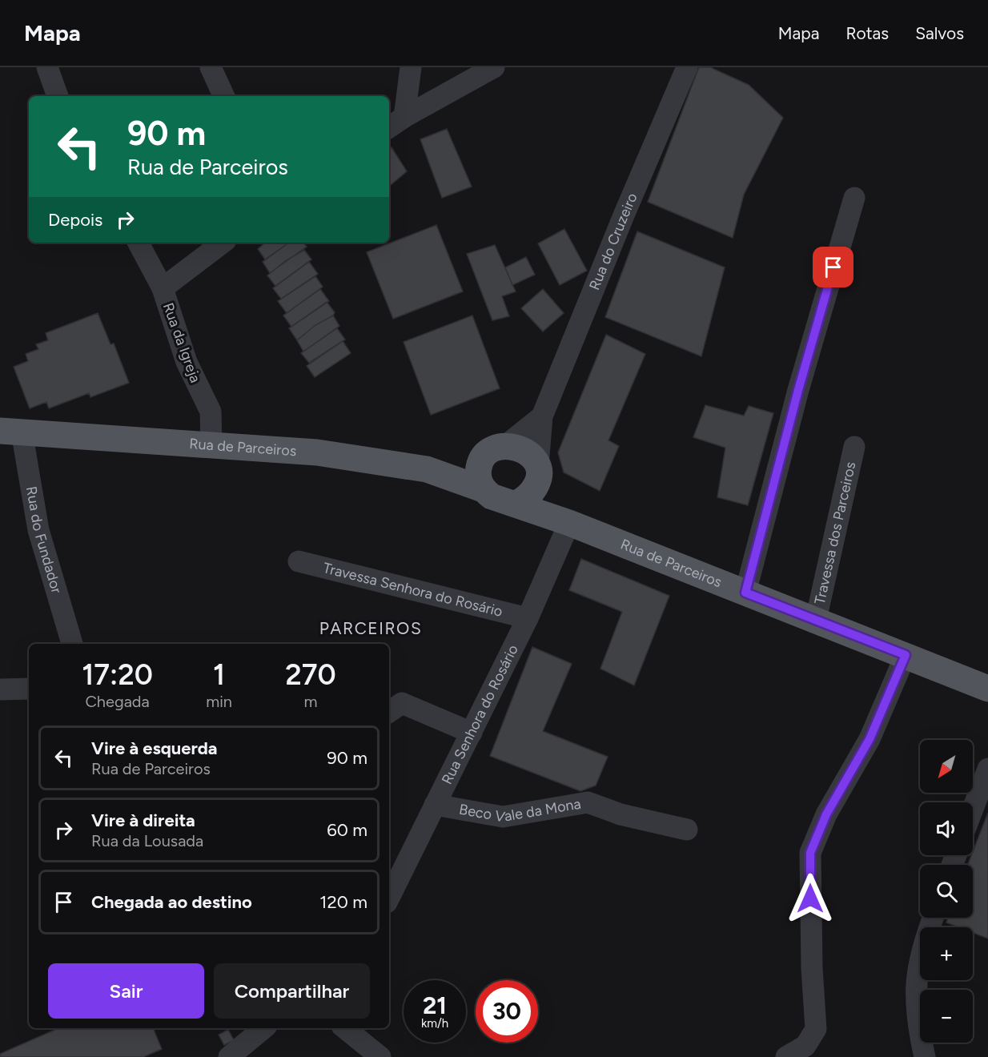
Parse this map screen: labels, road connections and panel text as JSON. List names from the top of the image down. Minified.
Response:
{"streets":{"main road":["Rua de Parceiros"],"street":["Rua do Cruzeiro","Rua da Igreja","Travessa dos Parceiros","Rua do Fundador","Travessa Senhora do Rosário","Rua Senhora do Rosário","Beco Vale da Mona"]},"crossings":[["Rua do Cruzeiro","Rua de Parceiros"],["Rua da Igreja","Rua de Parceiros"],["Rua de Parceiros","Travessa dos Parceiros"],["Rua de Parceiros","Rua do Fundador"],["Rua de Parceiros","Rua Senhora do Rosário"],["Travessa Senhora do Rosário","Rua Senhora do Rosário"],["Rua Senhora do Rosário","Beco Vale da Mona"]],"districts":["PARCEIROS"],"north":"bottom left","page":{"header":"Mapa","nav":["Mapa","Rotas","Salvos"],"turn":["90 m","Rua de Parceiros"],"then":"Depois","eta":["17:20","Chegada","1","min","270","m"],"list":[{"name":"Vire à esquerda","note":"Rua de Parceiros","value":"90 m"},{"name":"Vire à direita","note":"Rua da Lousada","value":"60 m"},{"name":"Chegada ao destino","value":"120 m"}],"map_buttons":["+","−"],"buttons":["Sair","Compartilhar"],"speed":"21 km/h","limit":"30"}}
